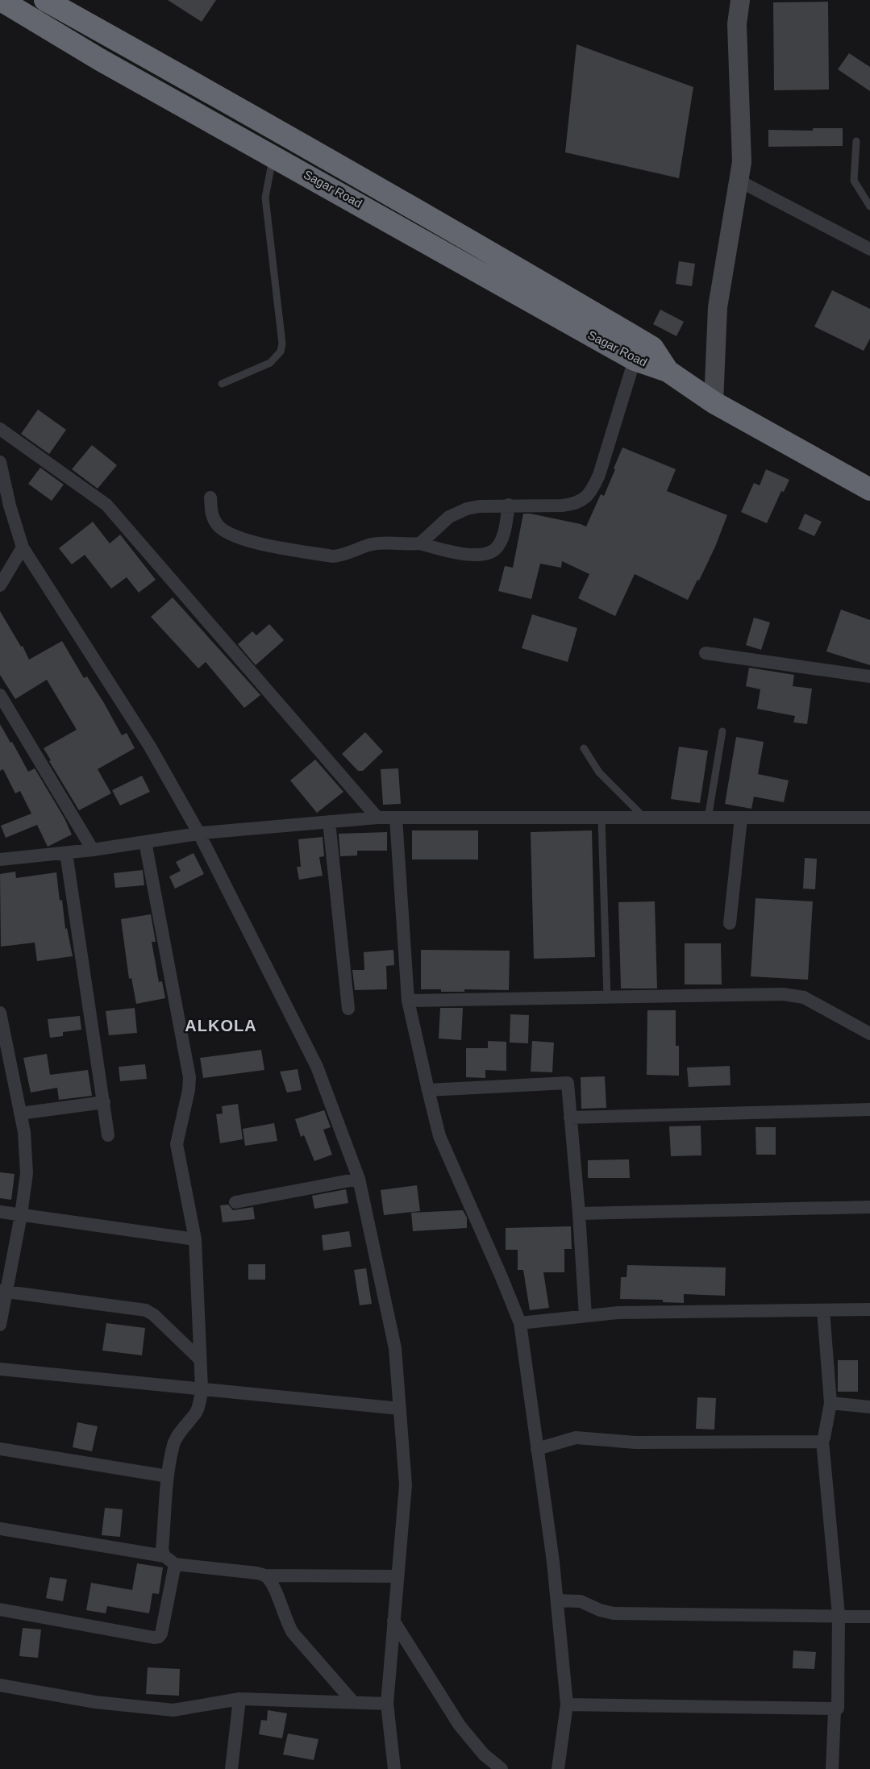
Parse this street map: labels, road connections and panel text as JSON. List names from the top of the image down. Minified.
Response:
{"streets":{"highway":["Sagar Road"]},"districts":["ALKOLA"]}
